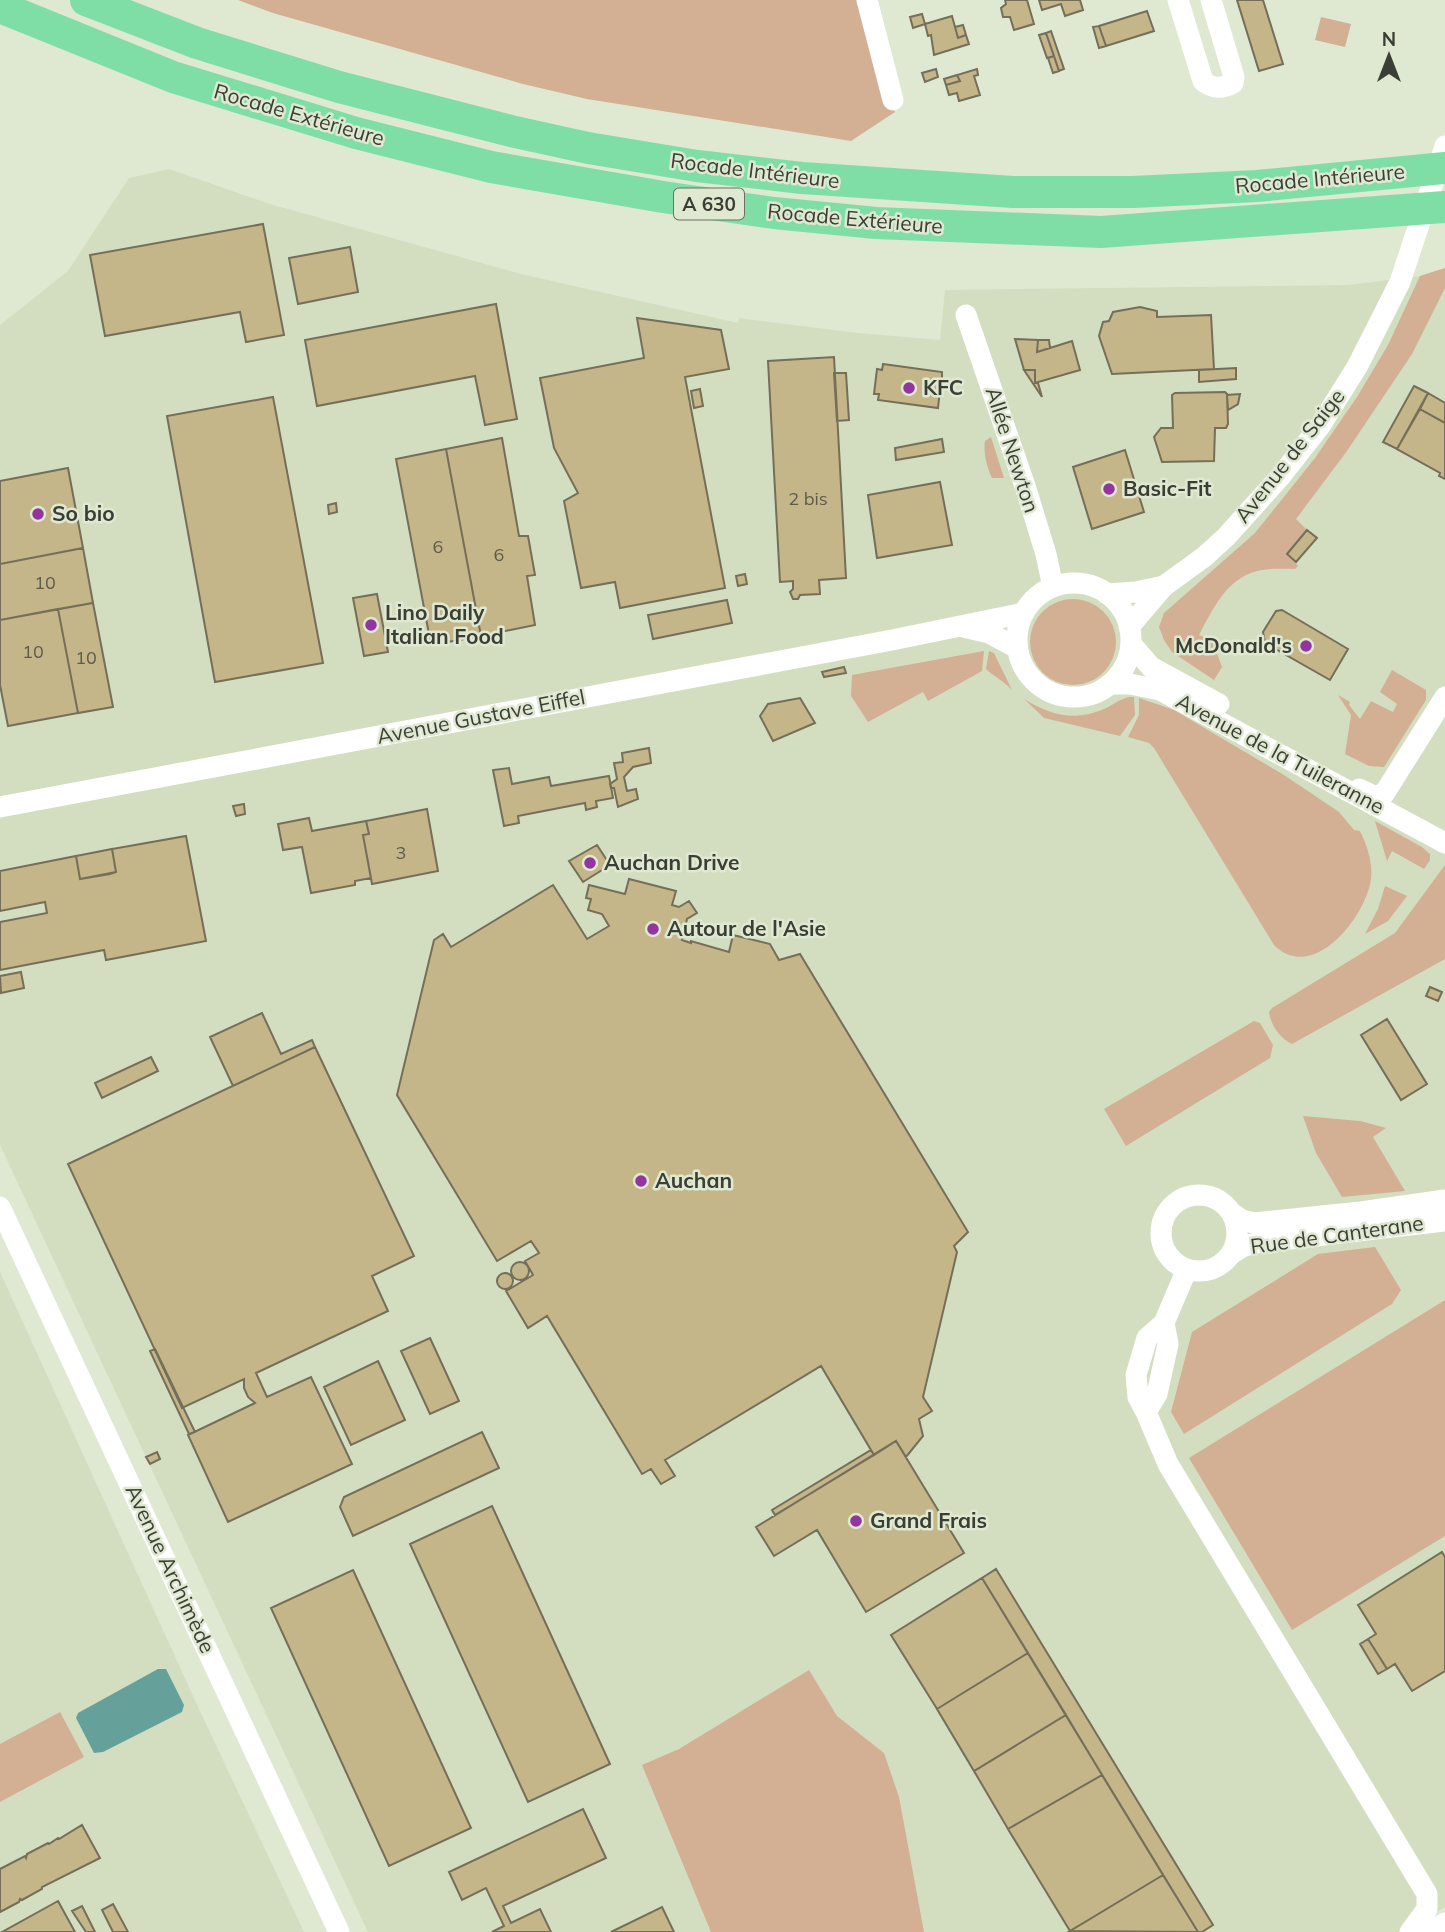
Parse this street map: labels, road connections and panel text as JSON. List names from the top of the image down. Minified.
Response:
{"streets":{"highway":["Rocade Extérieure","Rocade Intérieure","A 630"],"street":["Allée Newton","Avenue de Saige","Avenue Gustave Eiffel","Avenue de la Tuileranne","Rue de Canterane","Avenue Archimède"]},"crossings":[["Allée Newton","Avenue de Saige"],["Allée Newton","Avenue Gustave Eiffel"],["Allée Newton","Avenue de la Tuileranne"],["Avenue de Saige","Avenue Gustave Eiffel"],["Avenue de Saige","Avenue de la Tuileranne"],["Avenue Gustave Eiffel","Avenue de la Tuileranne"]],"places":["KFC","Basic-Fit","So bio","Lino Daily Italian Food","McDonald's","Auchan Drive","Autour de l'Asie","Auchan","Grand Frais"],"house_numbers":["2 bis","6","6","10","10","10","3"],"north":"top"}
